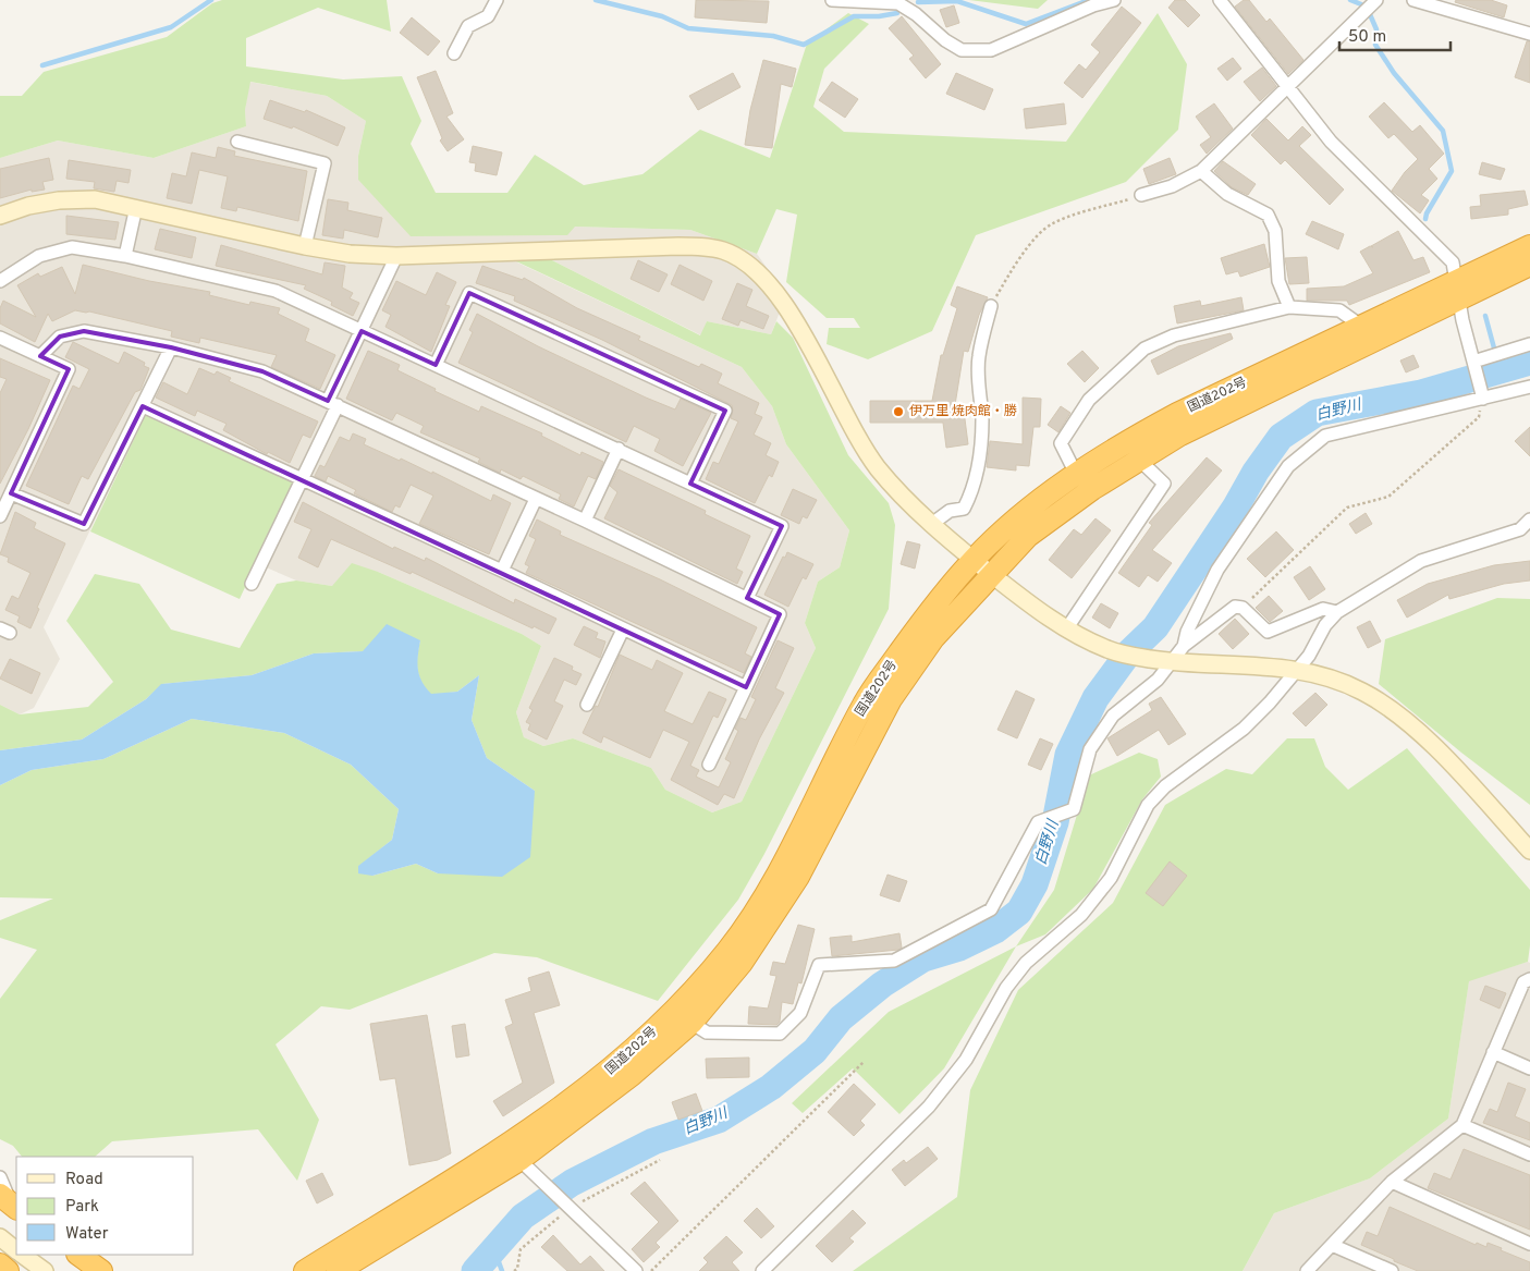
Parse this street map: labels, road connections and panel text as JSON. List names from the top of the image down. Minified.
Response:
{"streets":{"highway":["国道202号"]},"water":["白野川"],"places":["伊万里 焼肉館・勝"],"legend":["Road","Park","Water"],"scale_bar":"50 m"}
